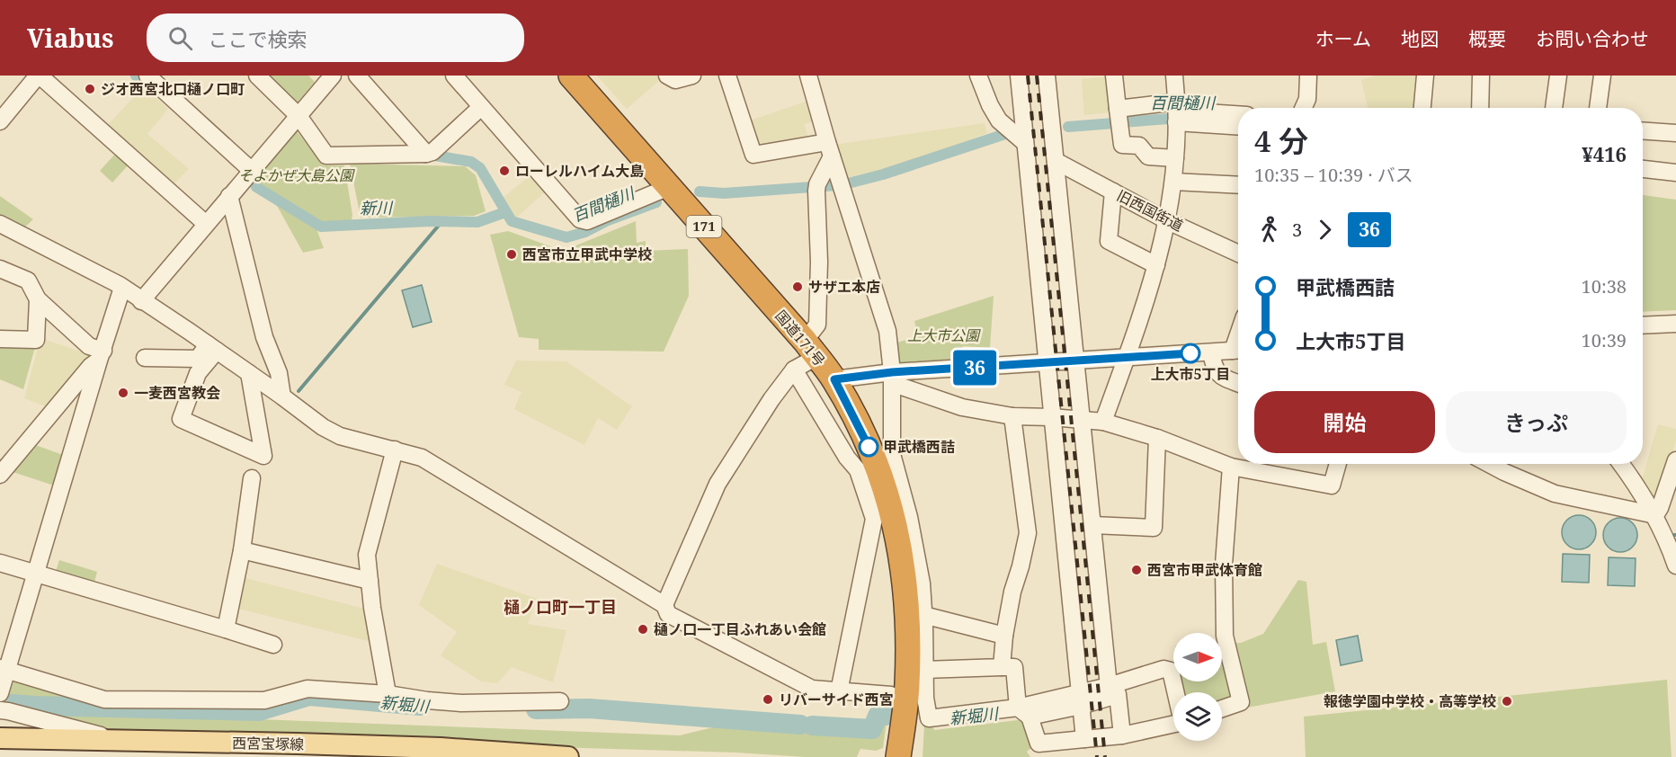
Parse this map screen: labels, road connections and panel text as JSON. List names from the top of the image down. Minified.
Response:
{"streets":{"highway":["171","国道171号"],"main road":["西宮宝塚線"],"street":["旧西国街道"]},"districts":["樋ノ口町一丁目"],"water":["百間樋川","新川","新堀川"],"parks":["そよかぜ大島公園","上大市公園"],"places":["ジオ西宮北口樋ノ口町","ローレルハイム大島","西宮市立甲武中学校","サザエ本店","上大市5丁目","一麦西宮教会","甲武橋西詰","西宮市甲武体育館","樋ノ口一丁目ふれあい会館","リバーサイド西宮","報徳学園中学校・高等学校"],"lines":["bus line 36"],"north":"right","page":{"header":"Viabus","search":"ここで検索","nav":["ホーム","地図","概要","お問い合わせ"],"on_map":"36","heading":["4 分","10:35 – 10:39 · バス","¥416"],"legs":["3","36"],"list":[{"name":"甲武橋西詰","value":"10:38"},{"name":"上大市5丁目","value":"10:39"}],"buttons":["開始","きっぷ"]}}
